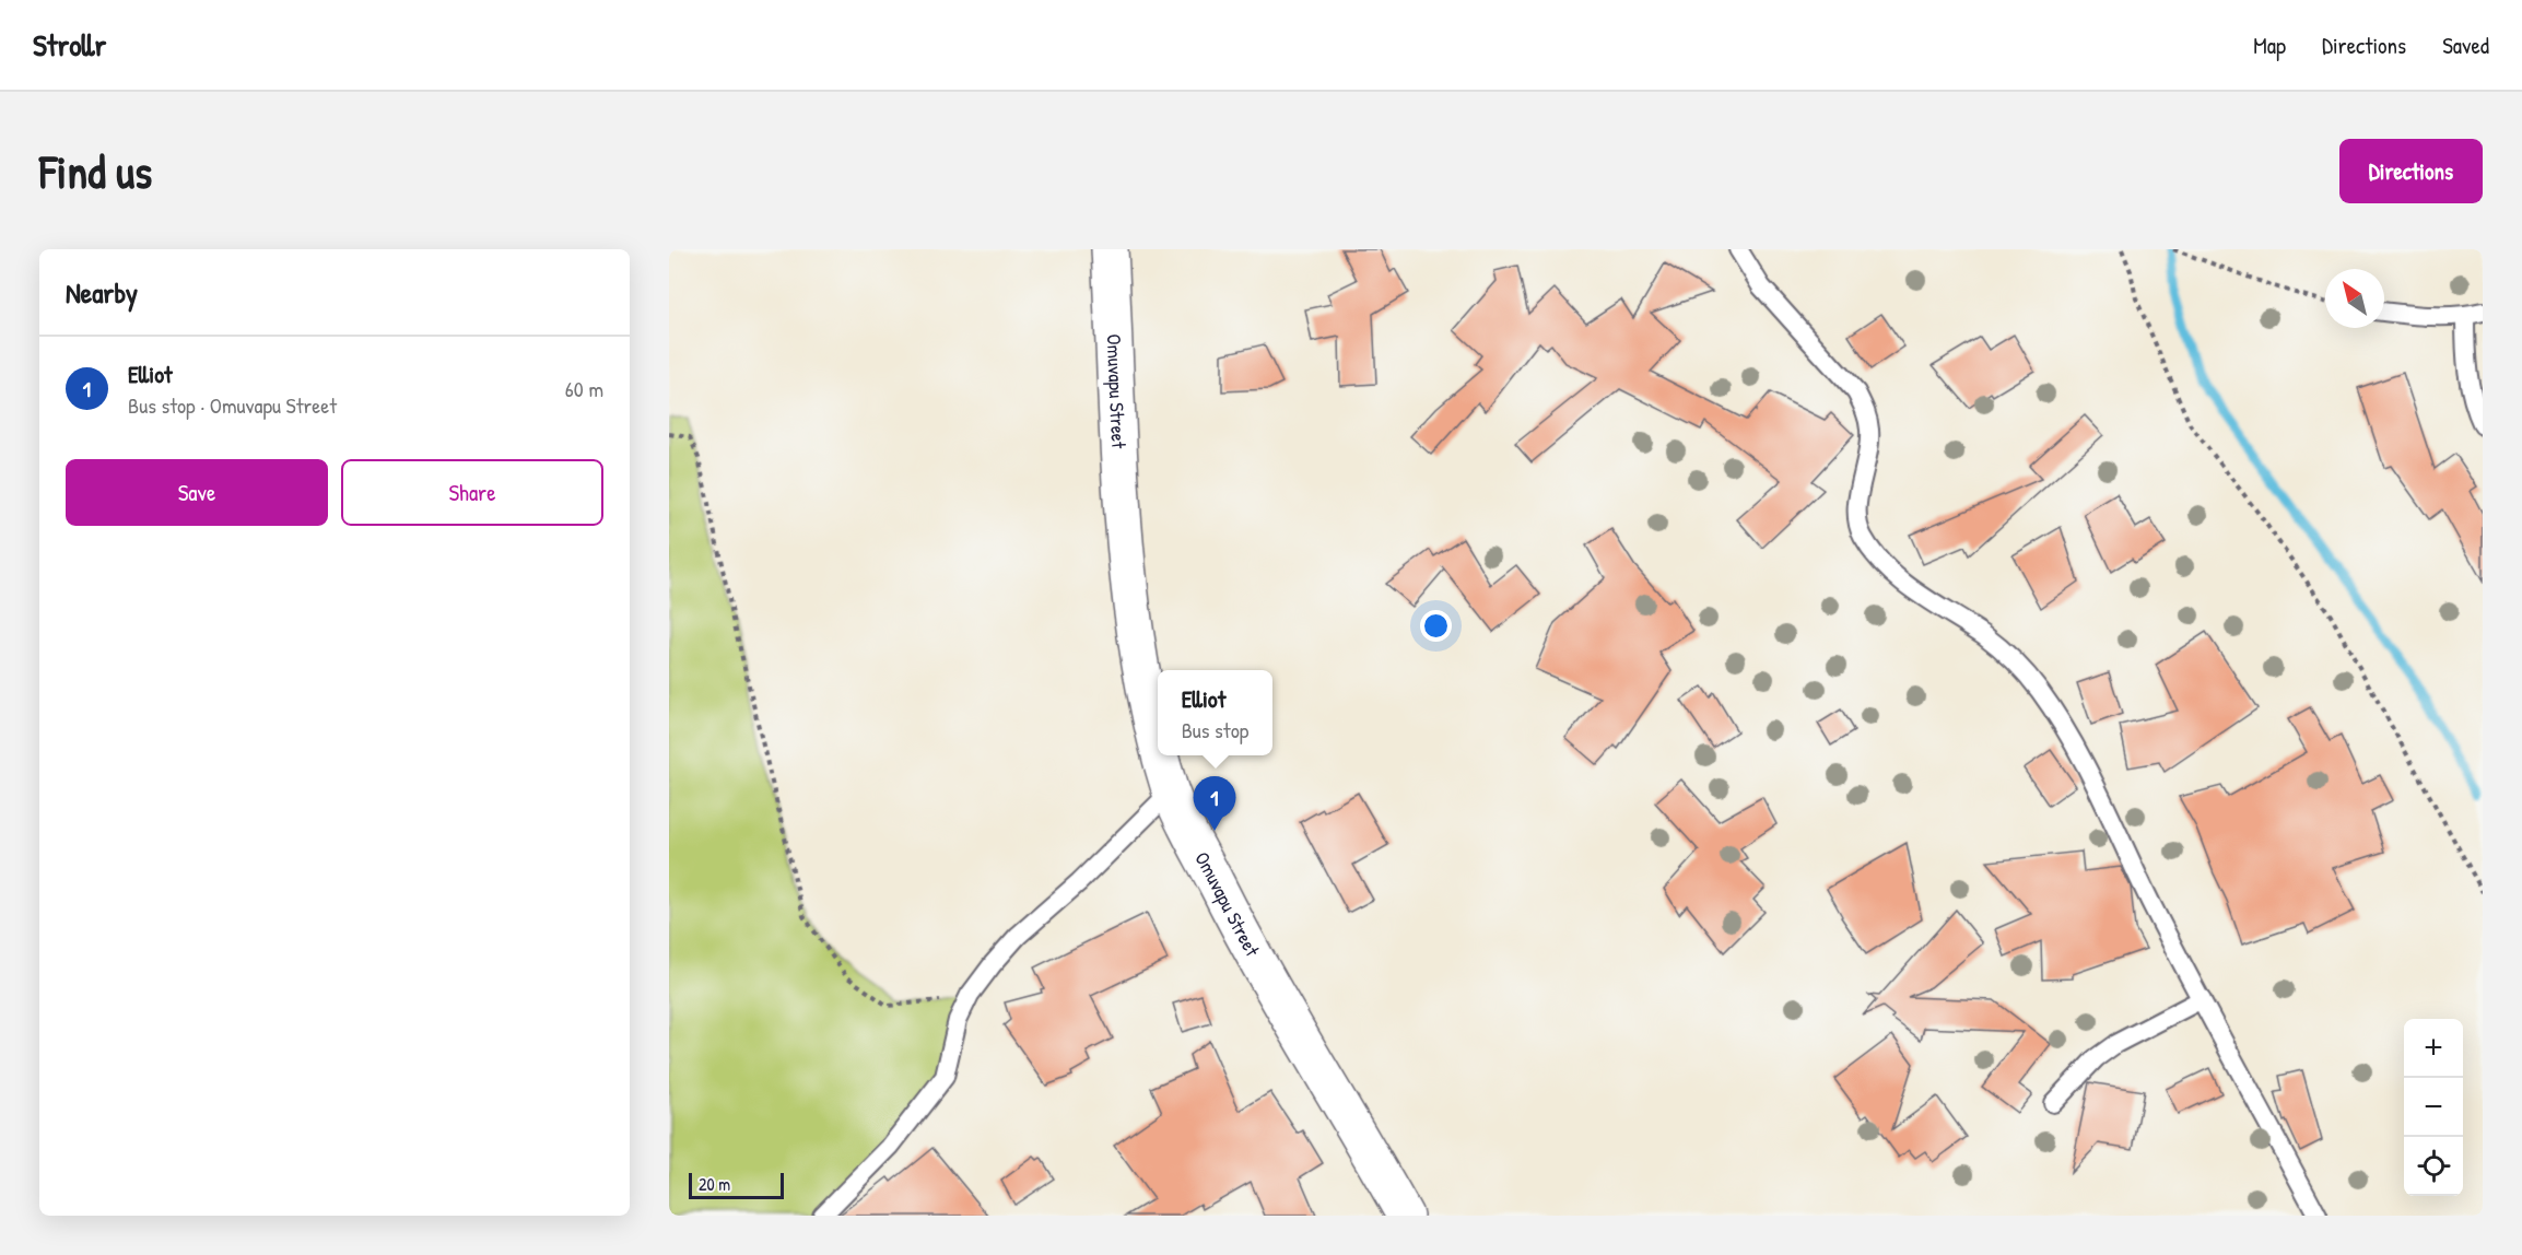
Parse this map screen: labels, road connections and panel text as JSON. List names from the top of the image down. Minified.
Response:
{"streets":{"street":["Omuvapu Street"]},"scale_bar":"20 m","north":"top left","page":{"header":"Strollr","nav":["Map","Directions","Saved"],"buttons":["Directions",["Save","Share"]],"title":"Find us","heading":"Nearby","list":[{"mark":"1","name":"Elliot","note":"Bus stop · Omuvapu Street","value":"60 m"}],"popup":["Elliot","Bus stop"],"pins":"1","map_buttons":["+","−"],"scale":"20 m"}}
